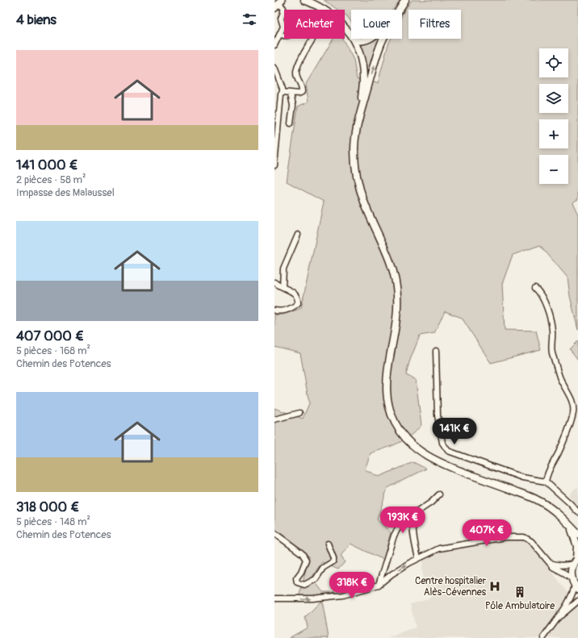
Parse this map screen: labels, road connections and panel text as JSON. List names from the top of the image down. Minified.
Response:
{"places":{"hospital":["Centre hospitalier Alès-Cévennes"],"building":["Pôle Ambulatoire"]},"page":{"heading":"4 biens","chip":["Acheter","Louer","Filtres"],"list":[{"name":"141 000 €","note":"2 pièces · 58 m² · Impasse des Malaussel"},{"name":"407 000 €","note":"5 pièces · 168 m² · Chemin des Potences"},{"name":"318 000 €","note":"5 pièces · 148 m² · Chemin des Potences"}],"map_buttons":["+","−"],"price":["141K €","193K €","407K €","318K €"]}}
